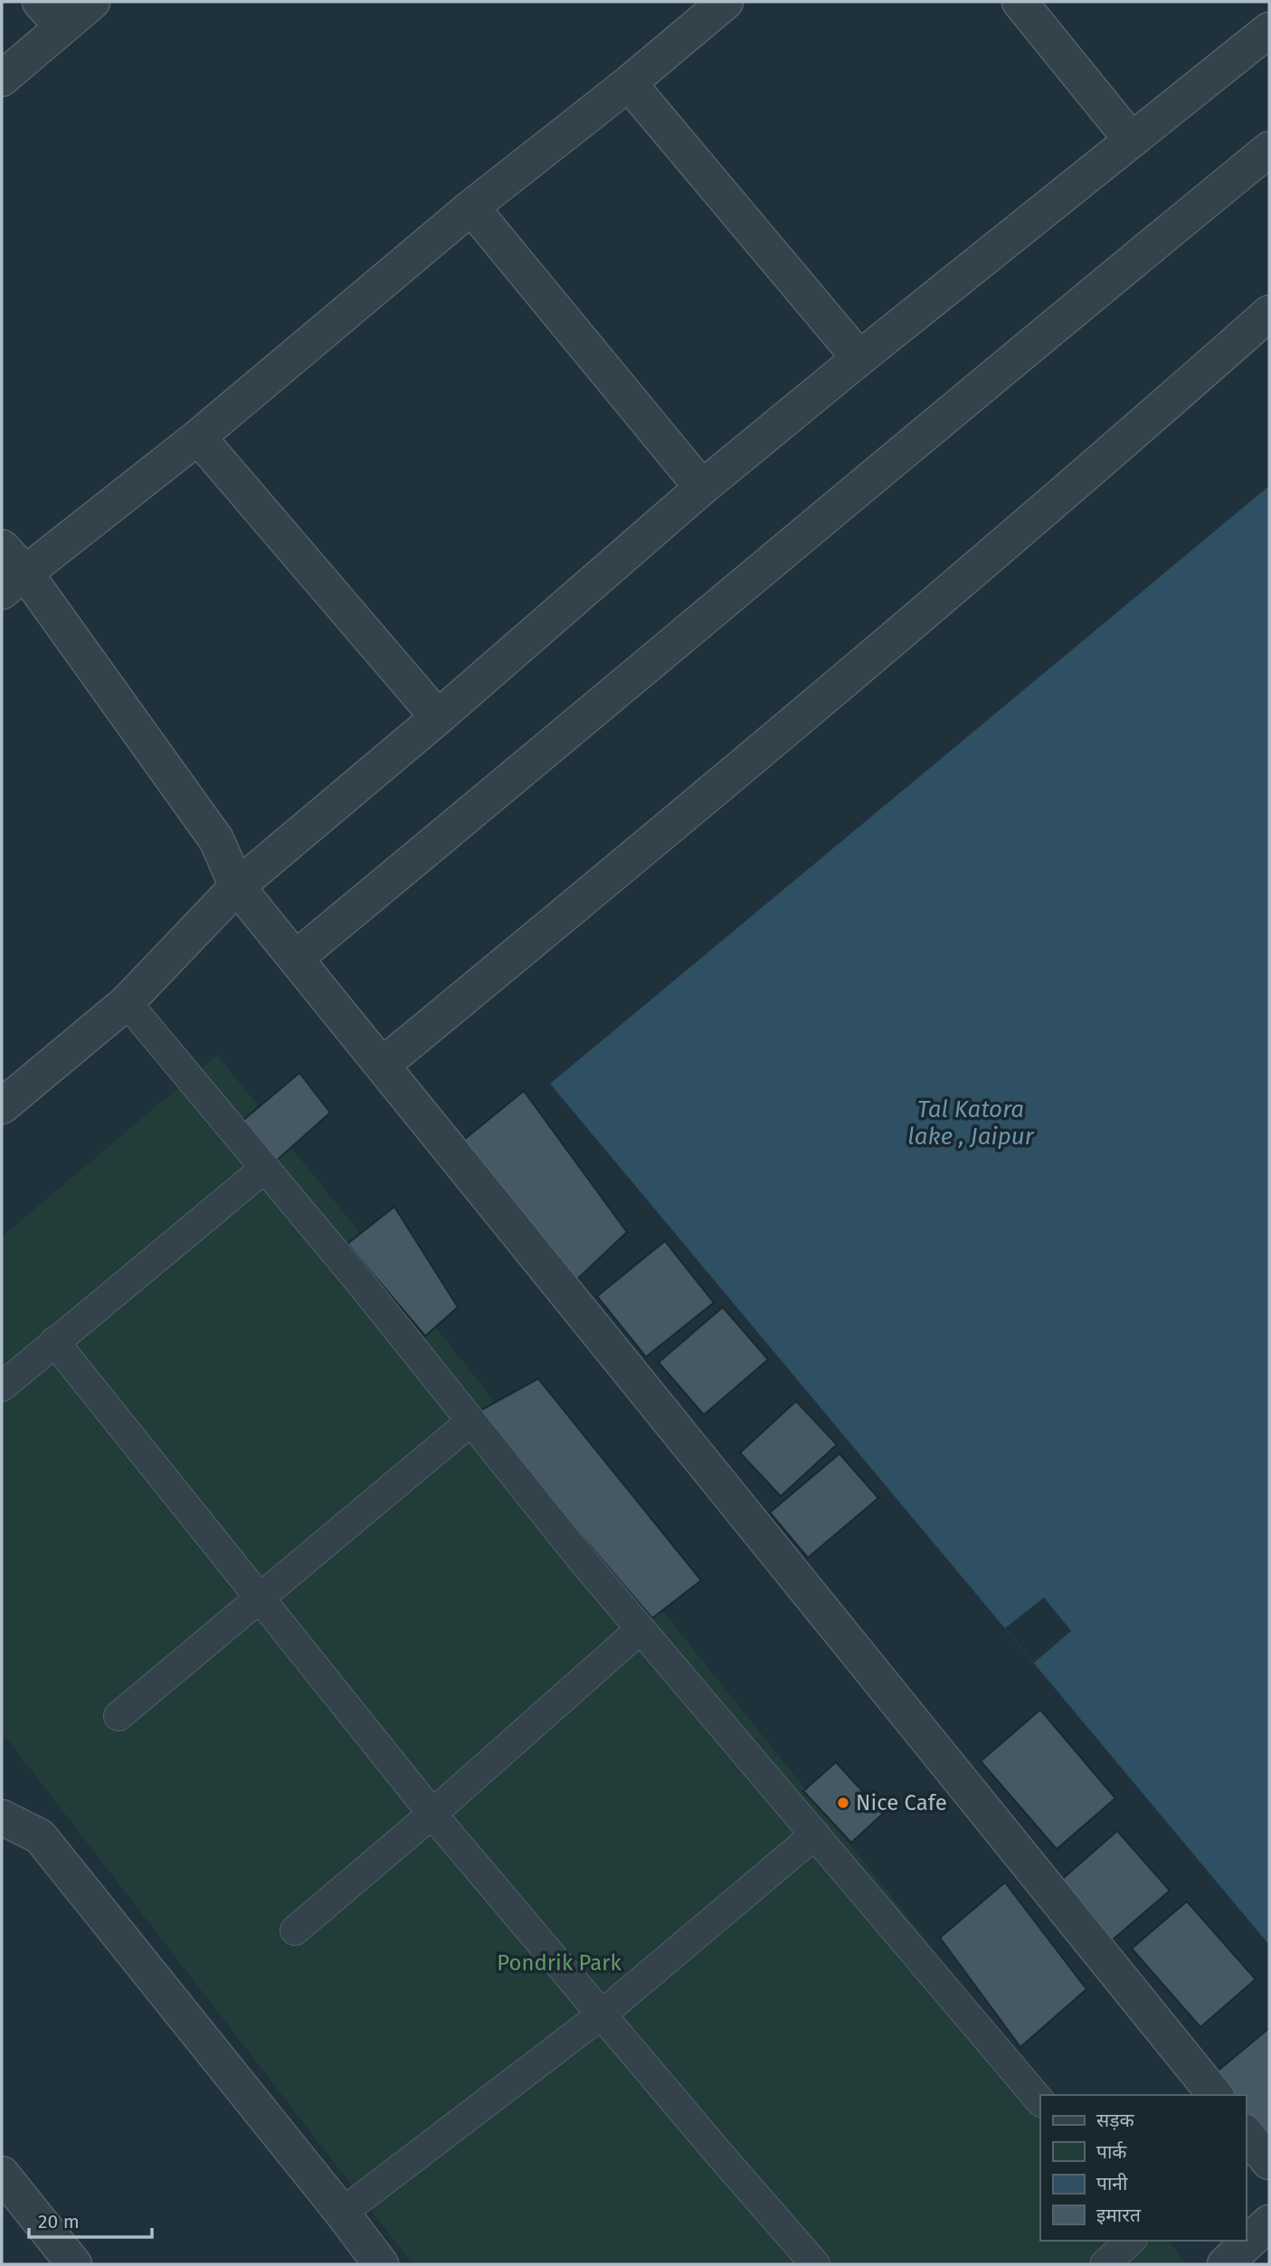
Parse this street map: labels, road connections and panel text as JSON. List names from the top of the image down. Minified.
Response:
{"water":["Tal Katora lake , Jaipur"],"parks":["Pondrik Park"],"places":["Nice Cafe"],"legend":["सड़क","पार्क","पानी","इमारत"],"scale_bar":"20 m"}
